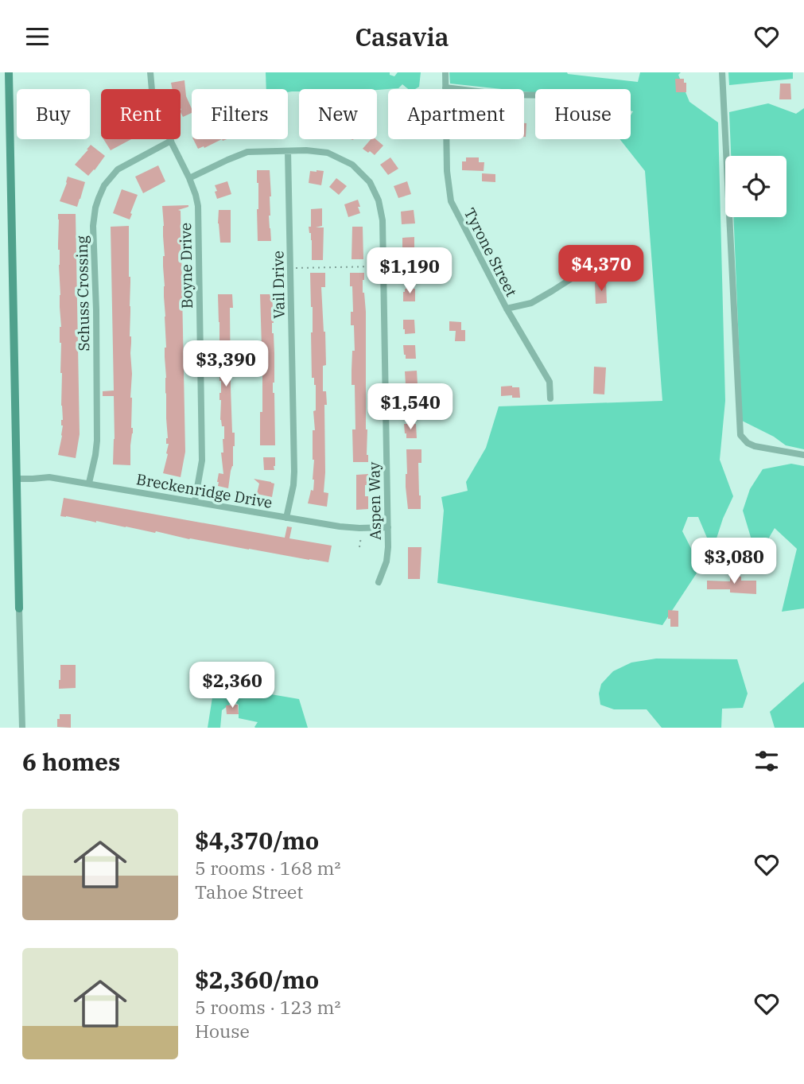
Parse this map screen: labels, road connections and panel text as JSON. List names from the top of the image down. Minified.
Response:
{"streets":{"street":["Tyrone Street","Boyne Drive","Vail Drive","Schuss Crossing","Breckenridge Drive","Aspen Way"]},"crossings":[["Boyne Drive","Schuss Crossing"],["Boyne Drive","Breckenridge Drive"],["Boyne Drive","Aspen Way"],["Vail Drive","Breckenridge Drive"],["Vail Drive","Aspen Way"],["Schuss Crossing","Breckenridge Drive"],["Breckenridge Drive","Aspen Way"]],"page":{"header":"Casavia","chip":["Buy","Rent","Filters","New","Apartment","House"],"price":["$4,370","$1,190","$3,390","$1,540","$3,080","$2,360"],"heading":"6 homes","list":[{"name":"$4,370/mo","note":"5 rooms · 168 m² · Tahoe Street"},{"name":"$2,360/mo","note":"5 rooms · 123 m² · House"}]}}
